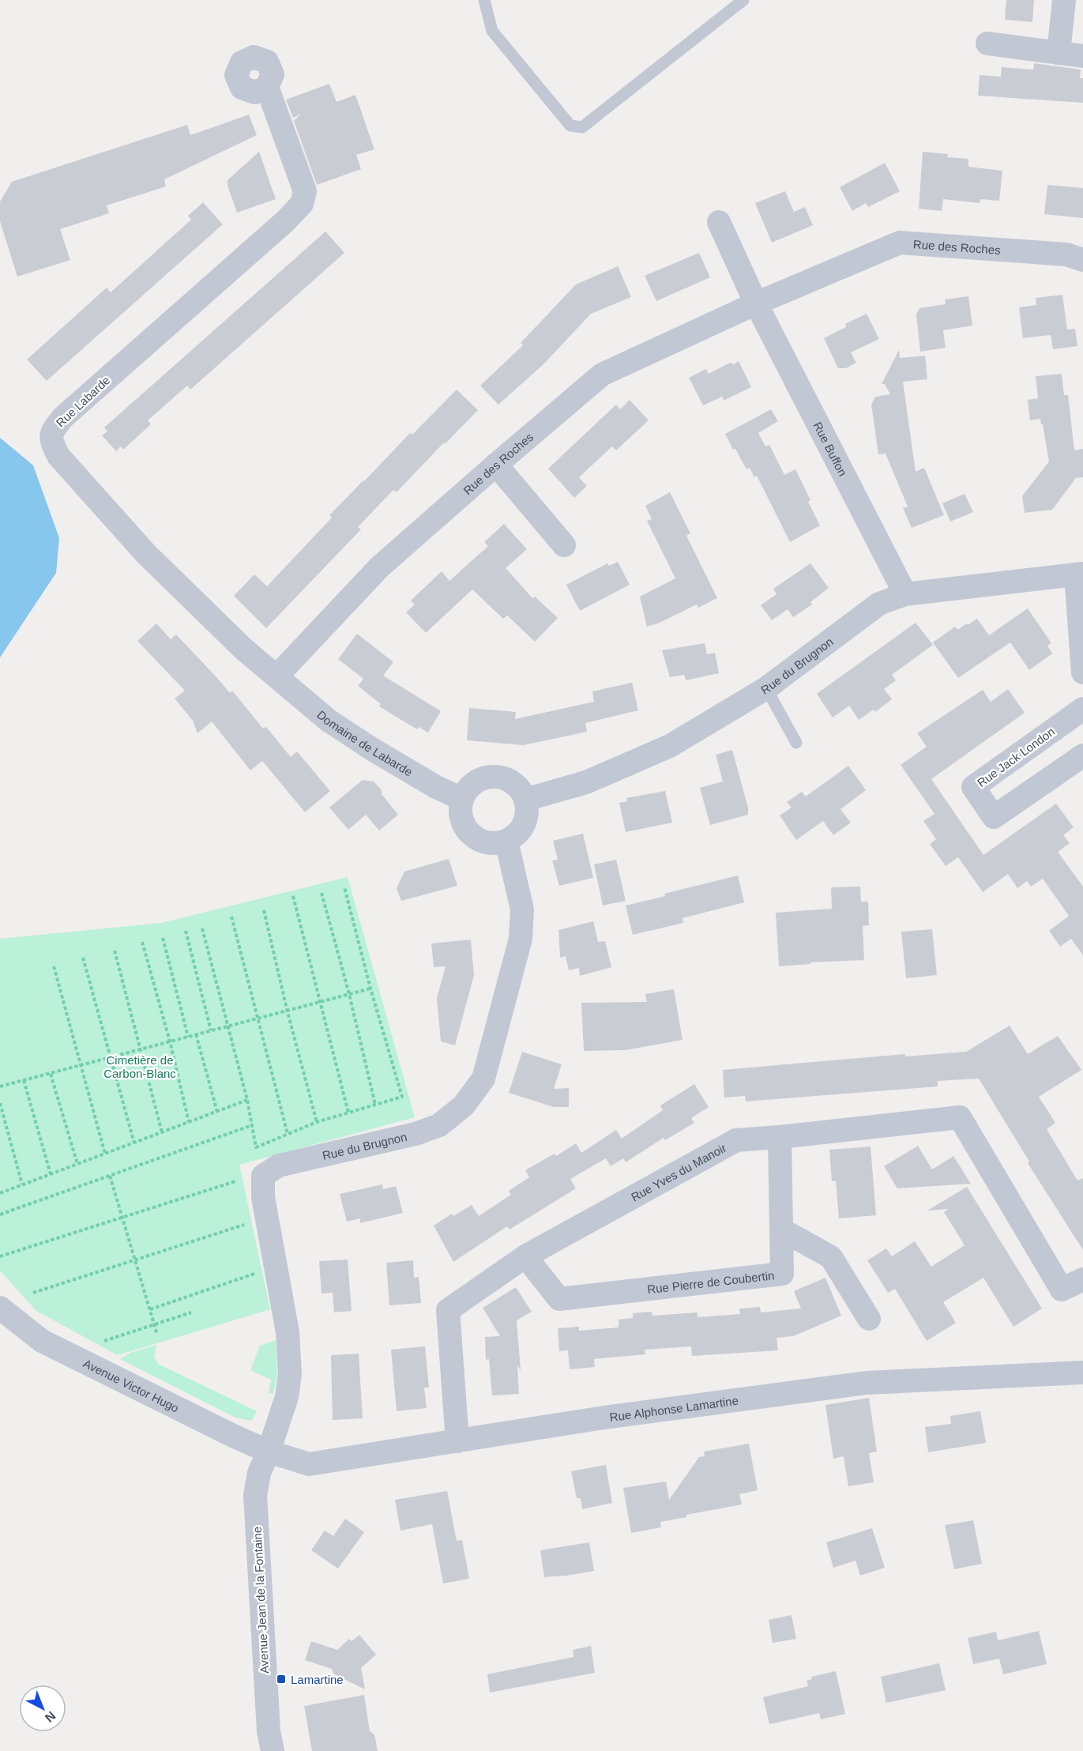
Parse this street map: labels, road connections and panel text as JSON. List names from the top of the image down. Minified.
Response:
{"streets":{"street":["Rue des Roches","Rue Labarde","Rue Buffon","Rue du Brugnon","Domaine de Labarde","Rue Jack London","Rue Yves du Manoir","Rue Pierre de Coubertin","Avenue Victor Hugo","Rue Alphonse Lamartine","Avenue Jean de la Fontaine"]},"crossings":[["Rue des Roches","Rue Labarde"],["Rue des Roches","Rue Buffon"],["Rue des Roches","Domaine de Labarde"],["Rue Labarde","Domaine de Labarde"],["Rue Buffon","Rue du Brugnon"],["Rue du Brugnon","Domaine de Labarde"],["Rue du Brugnon","Avenue Victor Hugo"],["Rue du Brugnon","Rue Alphonse Lamartine"],["Rue du Brugnon","Avenue Jean de la Fontaine"],["Rue Yves du Manoir","Rue Pierre de Coubertin"],["Rue Yves du Manoir","Rue Alphonse Lamartine"],["Avenue Victor Hugo","Rue Alphonse Lamartine"],["Avenue Victor Hugo","Avenue Jean de la Fontaine"],["Rue Alphonse Lamartine","Avenue Jean de la Fontaine"]],"parks":["Cimetière de Carbon-Blanc"],"places":{"transit":["Lamartine"]},"north":"bottom right"}
